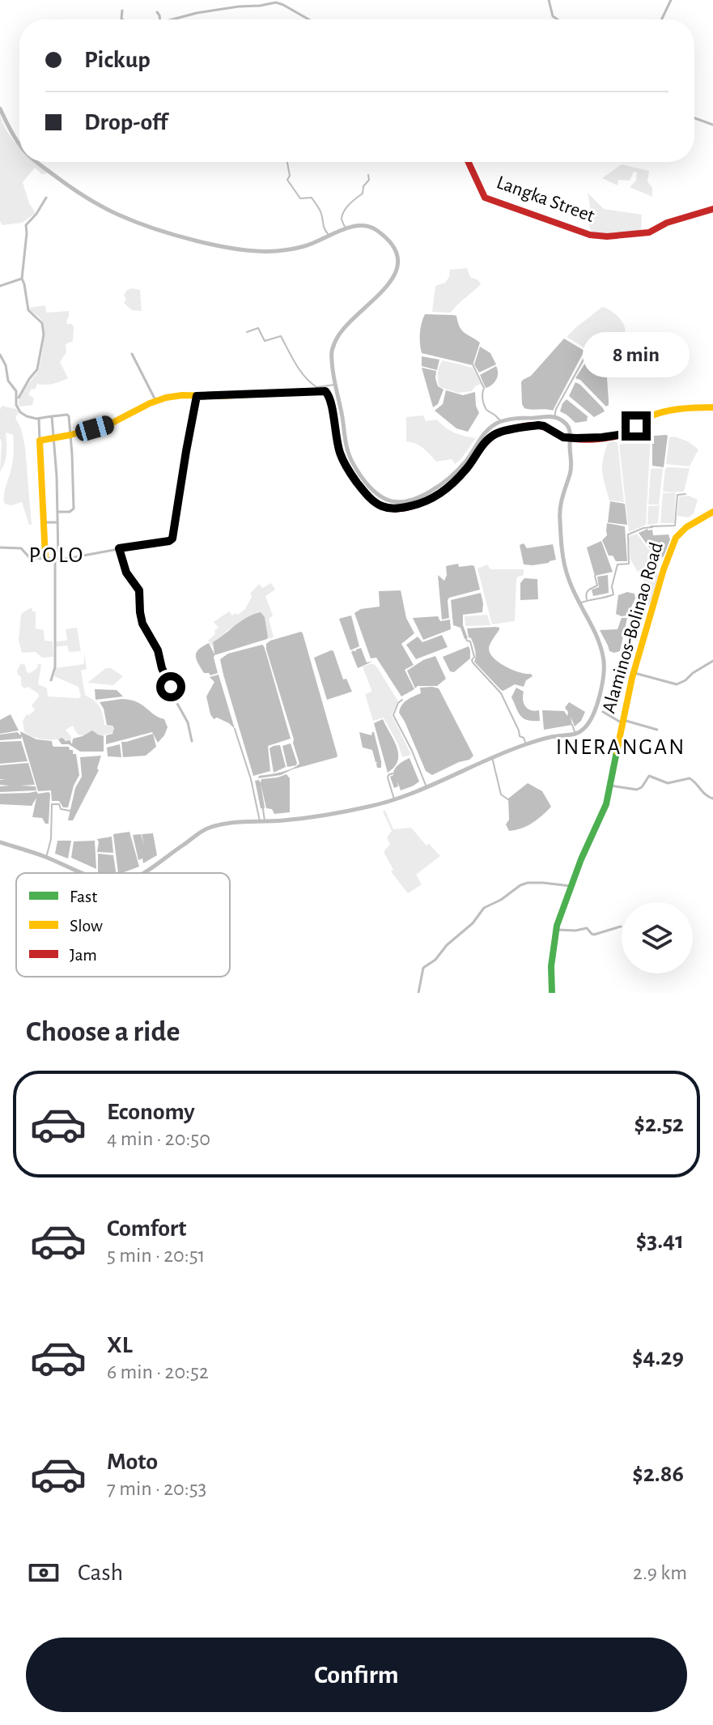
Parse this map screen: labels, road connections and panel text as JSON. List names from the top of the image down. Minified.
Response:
{"streets":{"street":["Langka Street","Alaminos-Bolinao Road"]},"districts":["POLO","INERANGAN"],"legend":["Fast","Slow","Jam"],"page":{"banner":["Pickup","Drop-off"],"bubble":"8 min","heading":"Choose a ride","list":[{"name":"Economy","note":"4 min · 20:50","value":"$2.52"},{"name":"Comfort","note":"5 min · 20:51","value":"$3.41"},{"name":"XL","note":"6 min · 20:52","value":"$4.29"},{"name":"Moto","note":"7 min · 20:53","value":"$2.86"}],"pay":["Cash","2.9 km"],"buttons":"Confirm"}}
